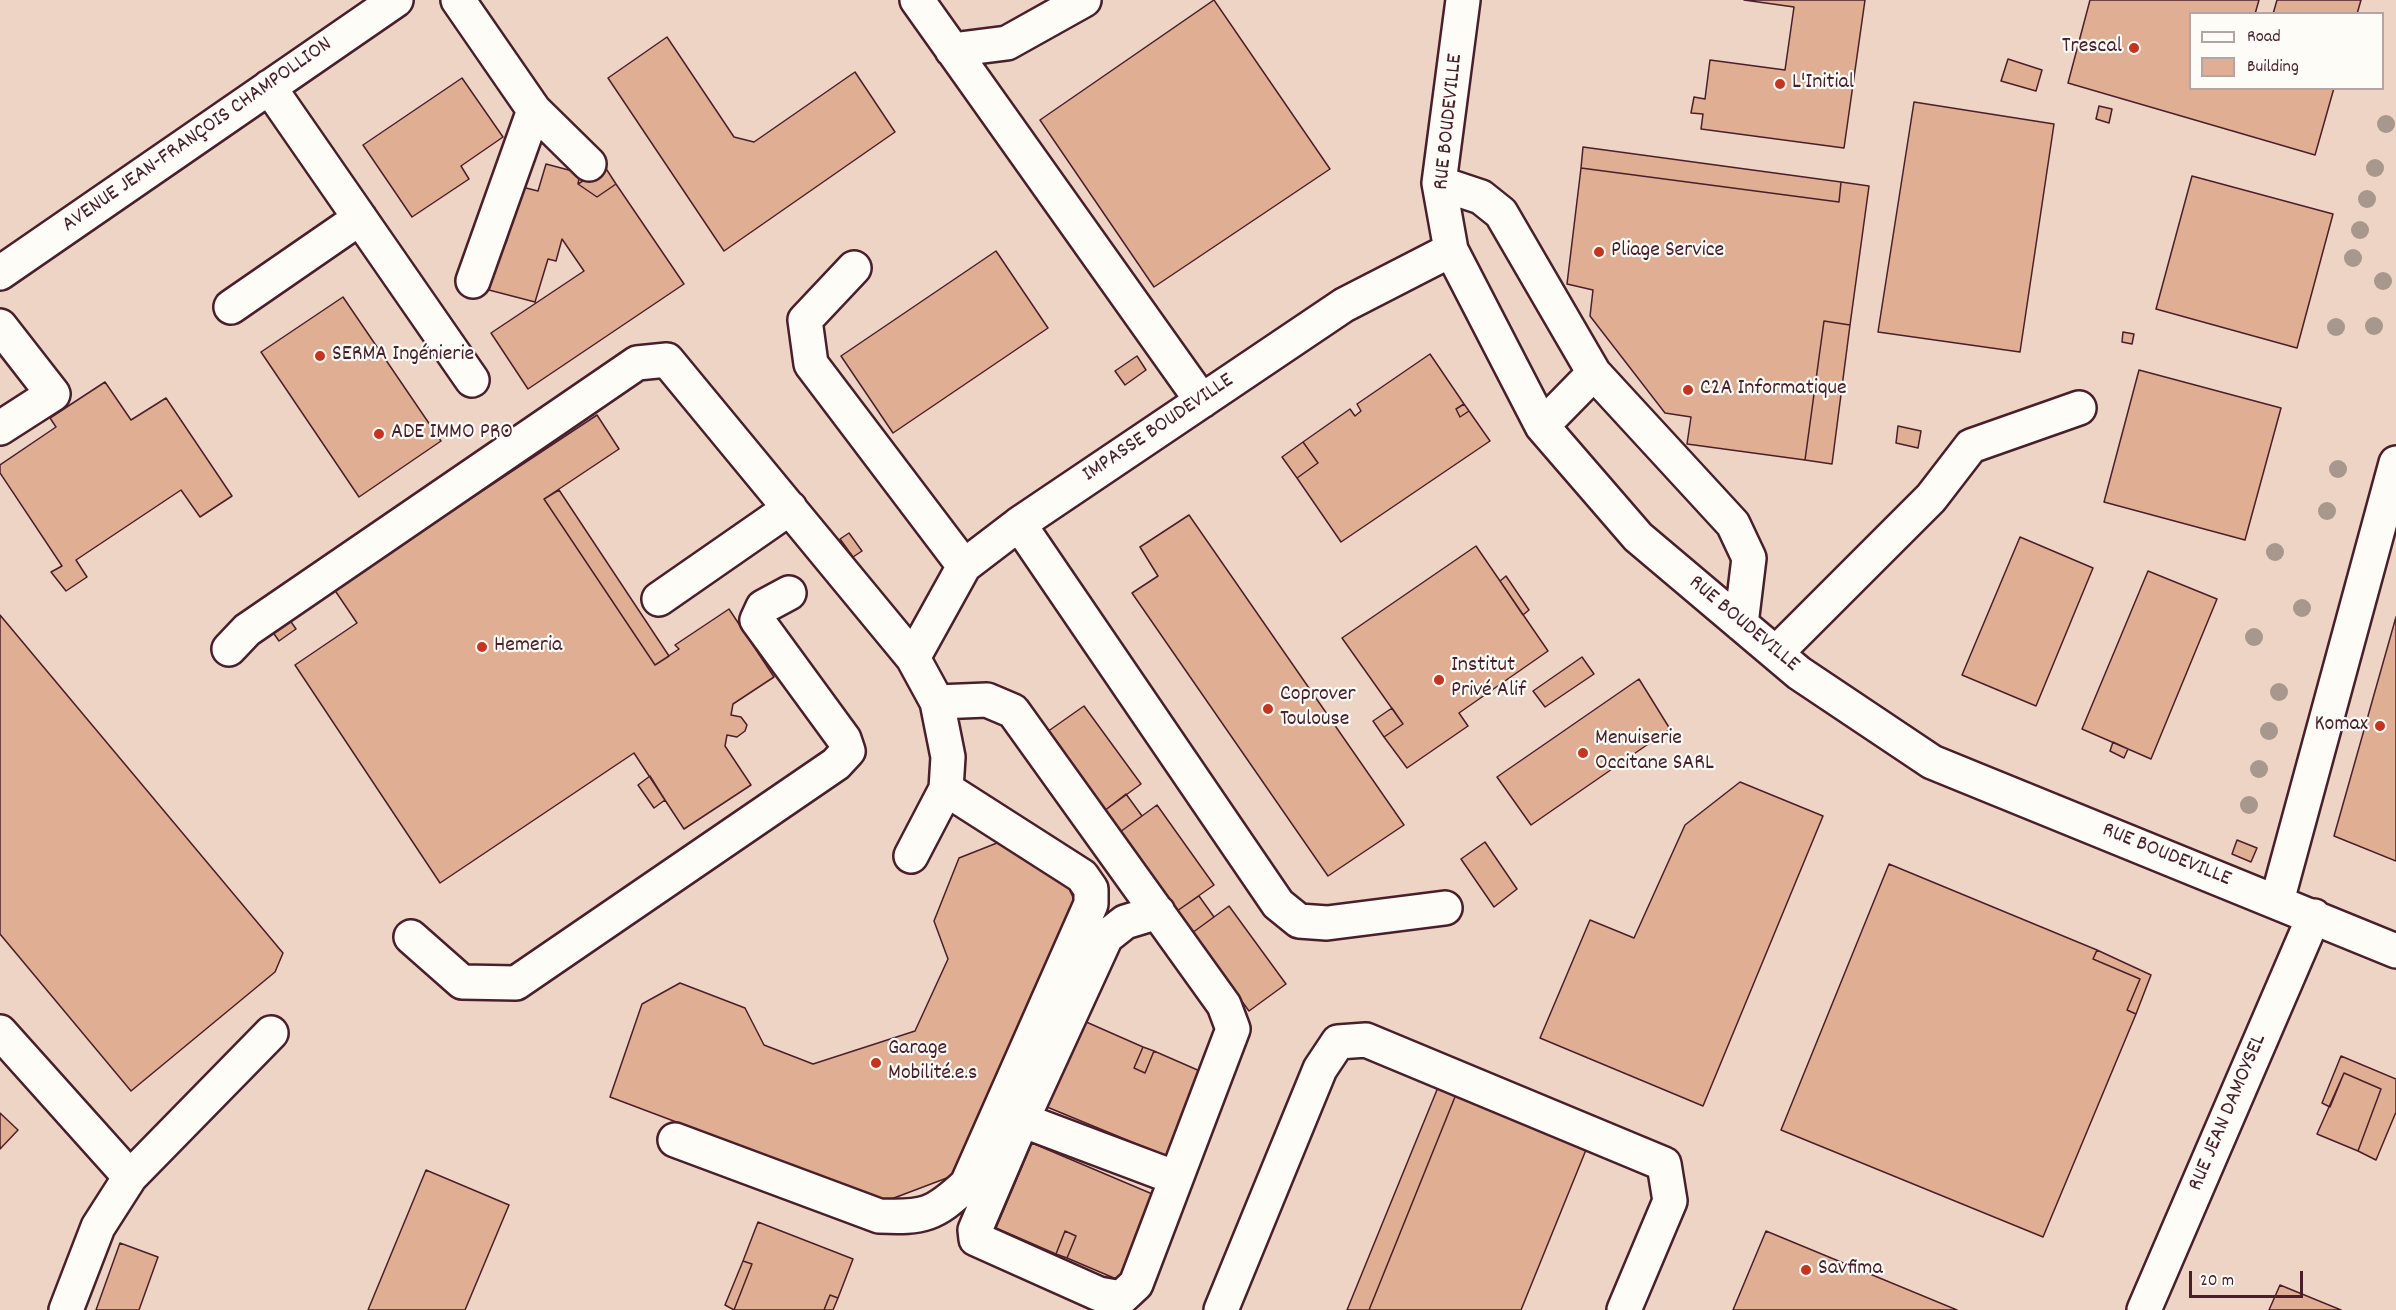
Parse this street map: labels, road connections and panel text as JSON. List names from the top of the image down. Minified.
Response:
{"streets":{"street":["RUE BOUDEVILLE","AVENUE JEAN-FRANÇOIS CHAMPOLLION","IMPASSE BOUDEVILLE","RUE JEAN DAMOYSEL"]},"crossings":[["RUE BOUDEVILLE","IMPASSE BOUDEVILLE"],["RUE BOUDEVILLE","RUE JEAN DAMOYSEL"]],"places":["Trescal","L'Initial","Pliage Service","SERMA Ingénierie","C2A Informatique","ADE IMMO PRO","Hemeria","Institut Privé Alif","Coprover Toulouse","Komax","Menuiserie Occitane SARL","Garage Mobilité.e.s","Savfima"],"legend":["Road","Building"],"scale_bar":"20 m"}
